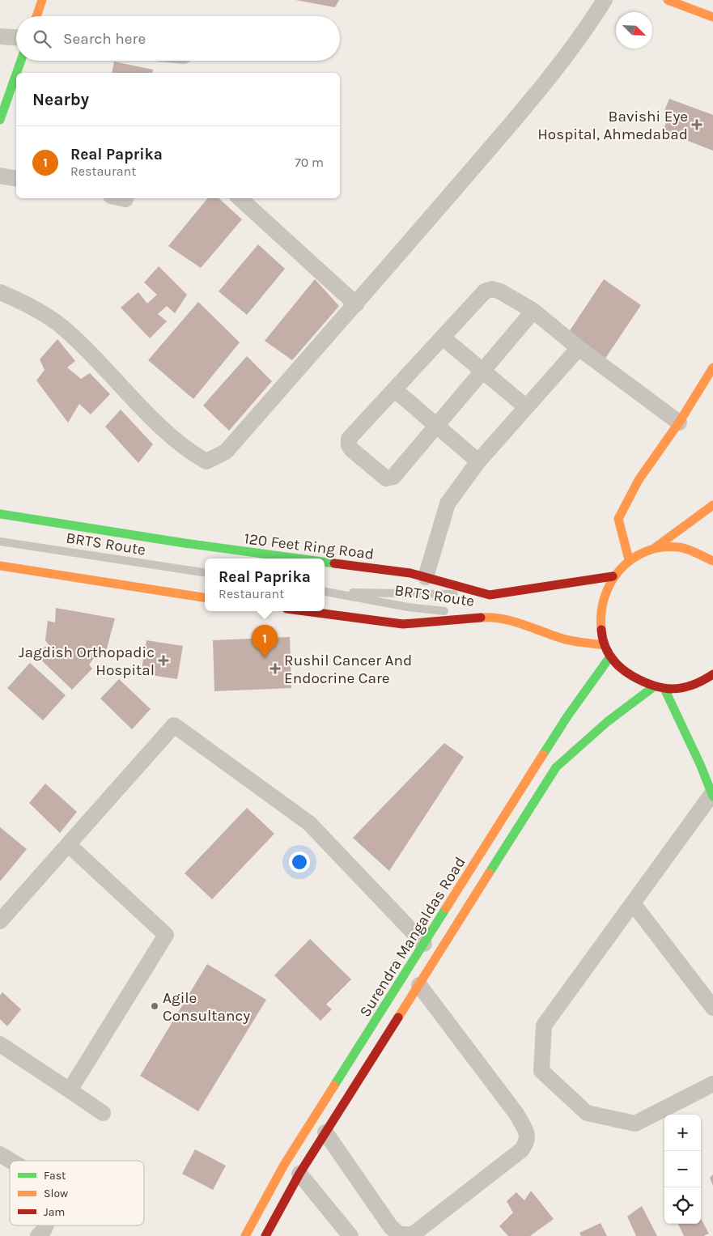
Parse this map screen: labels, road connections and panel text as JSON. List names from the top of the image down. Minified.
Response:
{"streets":{"main road":["120 Feet Ring Road","Surendra Mangaldas Road"],"lane":["BRTS Route"]},"crossings":[["BRTS Route","120 Feet Ring Road"]],"places":{"health":["Bavishi Eye Hospital, Ahmedabad","Jagdish Orthopadic Hospital","Rushil Cancer And Endocrine Care"],"other":["Agile Consultancy"]},"legend":["Fast","Slow","Jam"],"north":"bottom right","page":{"search":"Search here","heading":"Nearby","list":[{"mark":"1","name":"Real Paprika","note":"Restaurant","value":"70 m"}],"popup":["Real Paprika","Restaurant"],"pins":"1","map_buttons":["+","−"]}}
